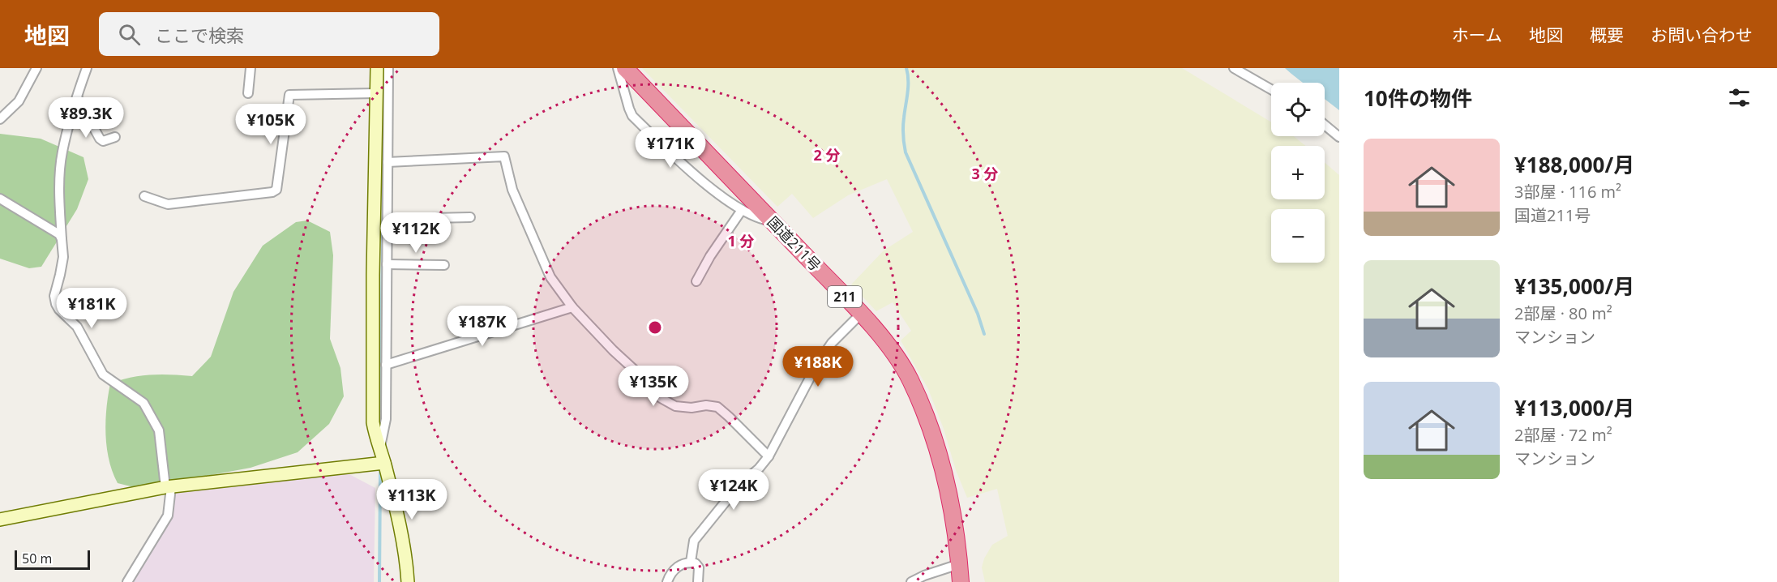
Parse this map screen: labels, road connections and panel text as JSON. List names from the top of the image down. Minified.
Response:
{"streets":{"highway":["国道211号","211"]},"scale_bar":"50 m","page":{"header":"地図","search":"ここで検索","nav":["ホーム","地図","概要","お問い合わせ"],"heading":"10件の物件","map_buttons":["+","−"],"price":["¥89.3K","¥105K","¥171K","¥112K","¥181K","¥187K","¥188K","¥135K","¥124K","¥113K"],"list":[{"name":"¥188,000/月","note":"3部屋 · 116 m² · 国道211号"},{"name":"¥135,000/月","note":"2部屋 · 80 m² · マンション"},{"name":"¥113,000/月","note":"2部屋 · 72 m² · マンション"}],"scale":"50 m"},"rings":["2 分","3 分","1 分"]}
